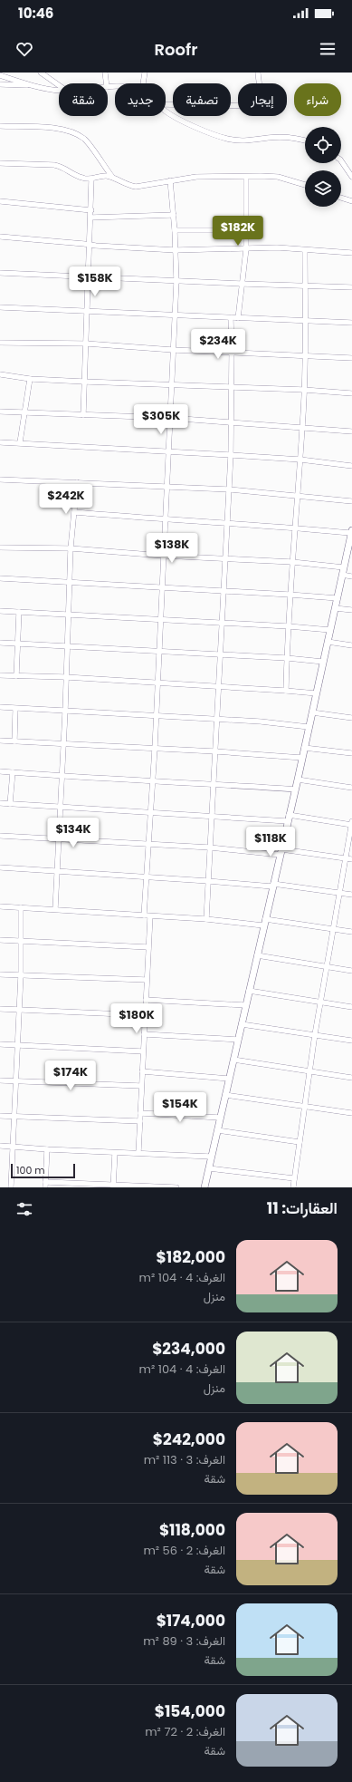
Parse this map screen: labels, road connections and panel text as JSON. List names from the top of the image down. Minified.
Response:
{"scale_bar":"100 m","page":{"status":"10:46","header":"Roofr","chip":["شراء","إيجار","تصفية","جديد","شقة"],"price":["$182K","$158K","$234K","$305K","$242K","$138K","$134K","$118K","$180K","$174K","$154K"],"scale":"100 m","heading":"العقارات: 11","list":[{"name":"$182,000","note":"الغرف: 4 · 104 m² · منزل"},{"name":"$234,000","note":"الغرف: 4 · 104 m² · منزل"},{"name":"$242,000","note":"الغرف: 3 · 113 m² · شقة"},{"name":"$118,000","note":"الغرف: 2 · 56 m² · شقة"},{"name":"$174,000","note":"الغرف: 3 · 89 m² · شقة"},{"name":"$154,000","note":"الغرف: 2 · 72 m² · شقة"}]}}
